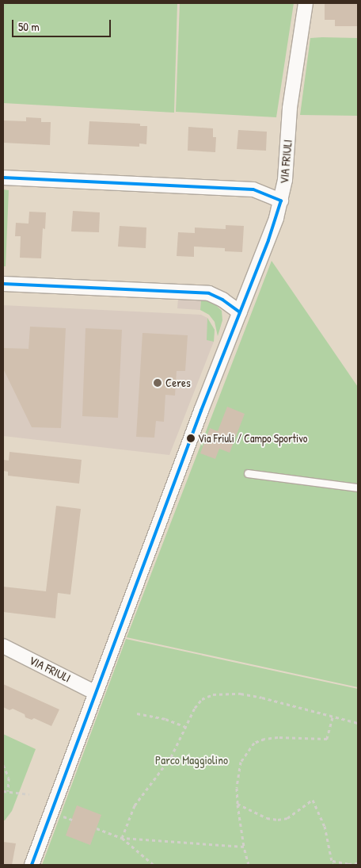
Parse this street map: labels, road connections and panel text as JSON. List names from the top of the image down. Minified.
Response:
{"streets":{"street":["VIA FRIULI"]},"parks":["Parco Maggiolino"],"places":["Ceres","Via Friuli / Campo Sportivo"],"scale_bar":"50 m"}
